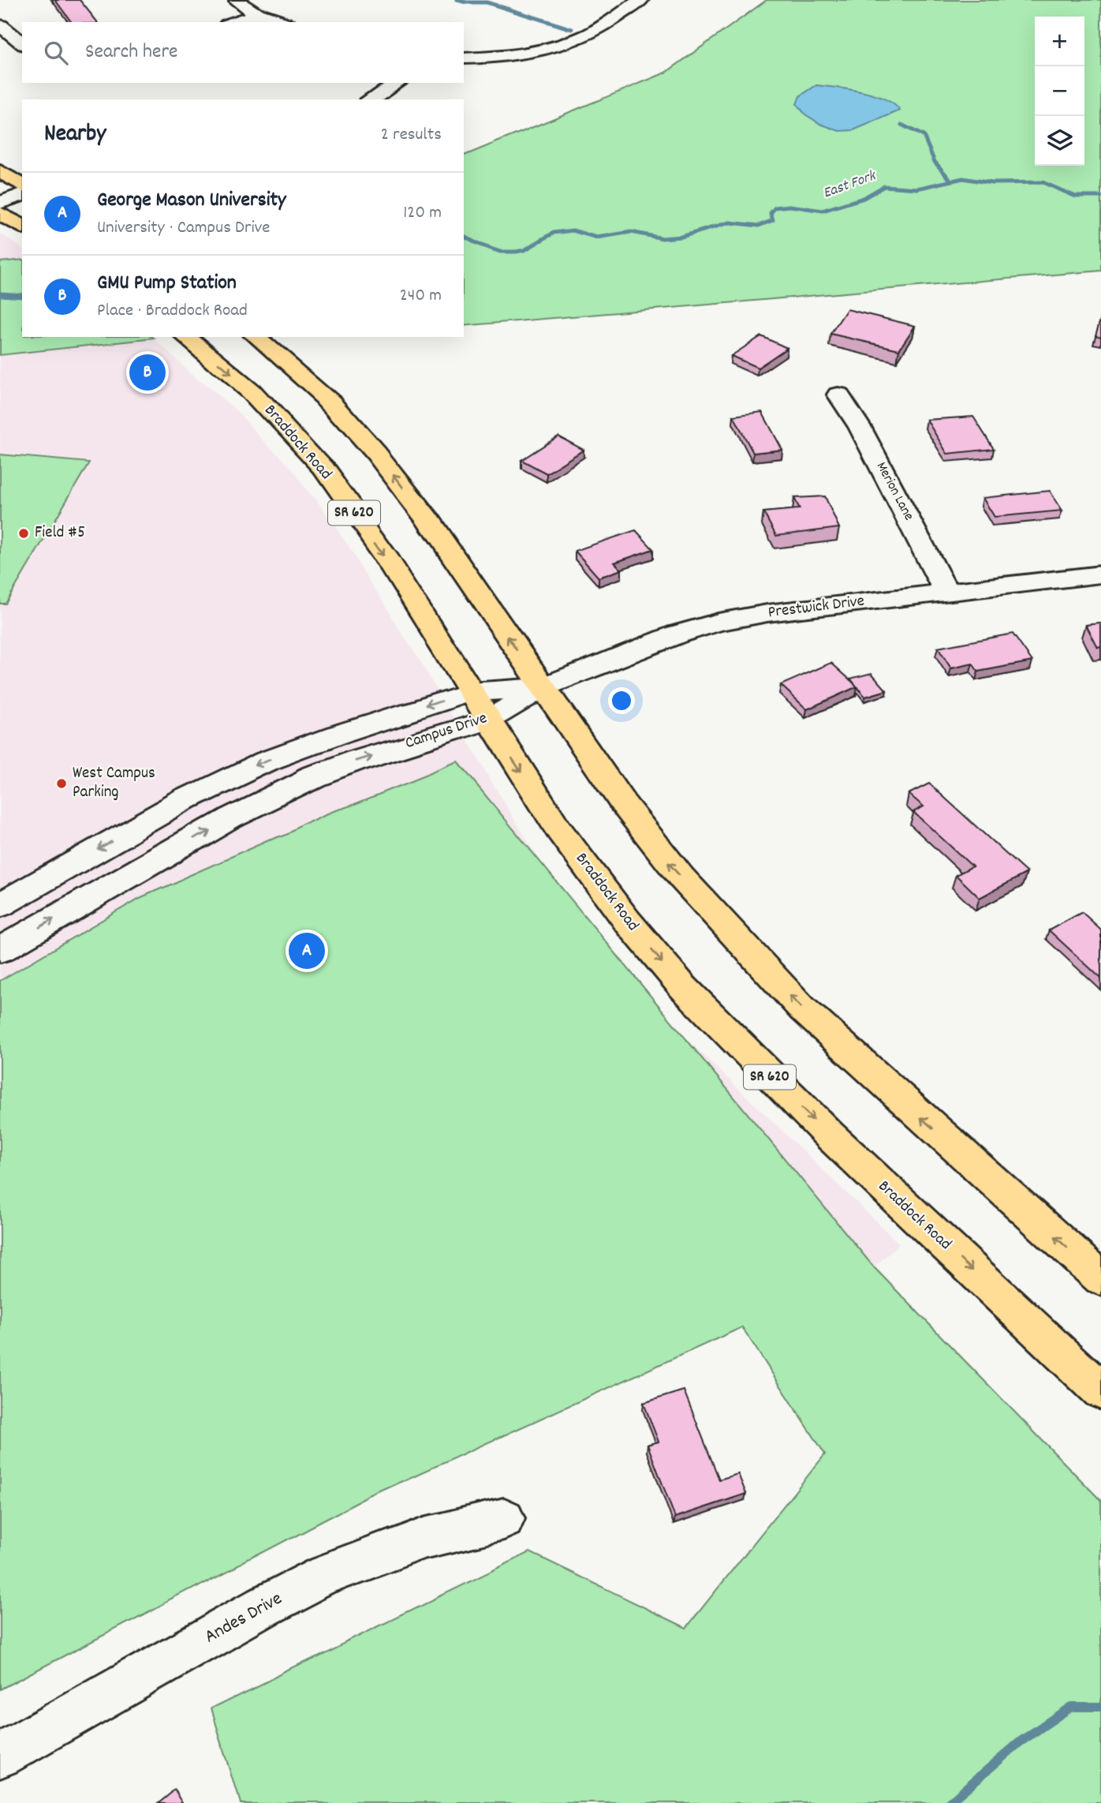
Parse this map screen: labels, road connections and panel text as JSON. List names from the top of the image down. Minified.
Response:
{"streets":{"main road":["Braddock Road","SR 620"],"street":["Merion Lane","Prestwick Drive","Campus Drive","Andes Drive"]},"crossings":[["Braddock Road","Campus Drive"],["Merion Lane","Prestwick Drive"],["Prestwick Drive","Campus Drive"]],"water":["East Fork"],"places":["Field #5","West Campus Parking"],"page":{"map_buttons":["+","−"],"search":"Search here","heading":["Nearby","2 results"],"list":[{"mark":"A","name":"George Mason University","note":"University · Campus Drive","value":"120 m"},{"mark":"B","name":"GMU Pump Station","note":"Place · Braddock Road","value":"240 m"}],"pins":["B","A"]}}
